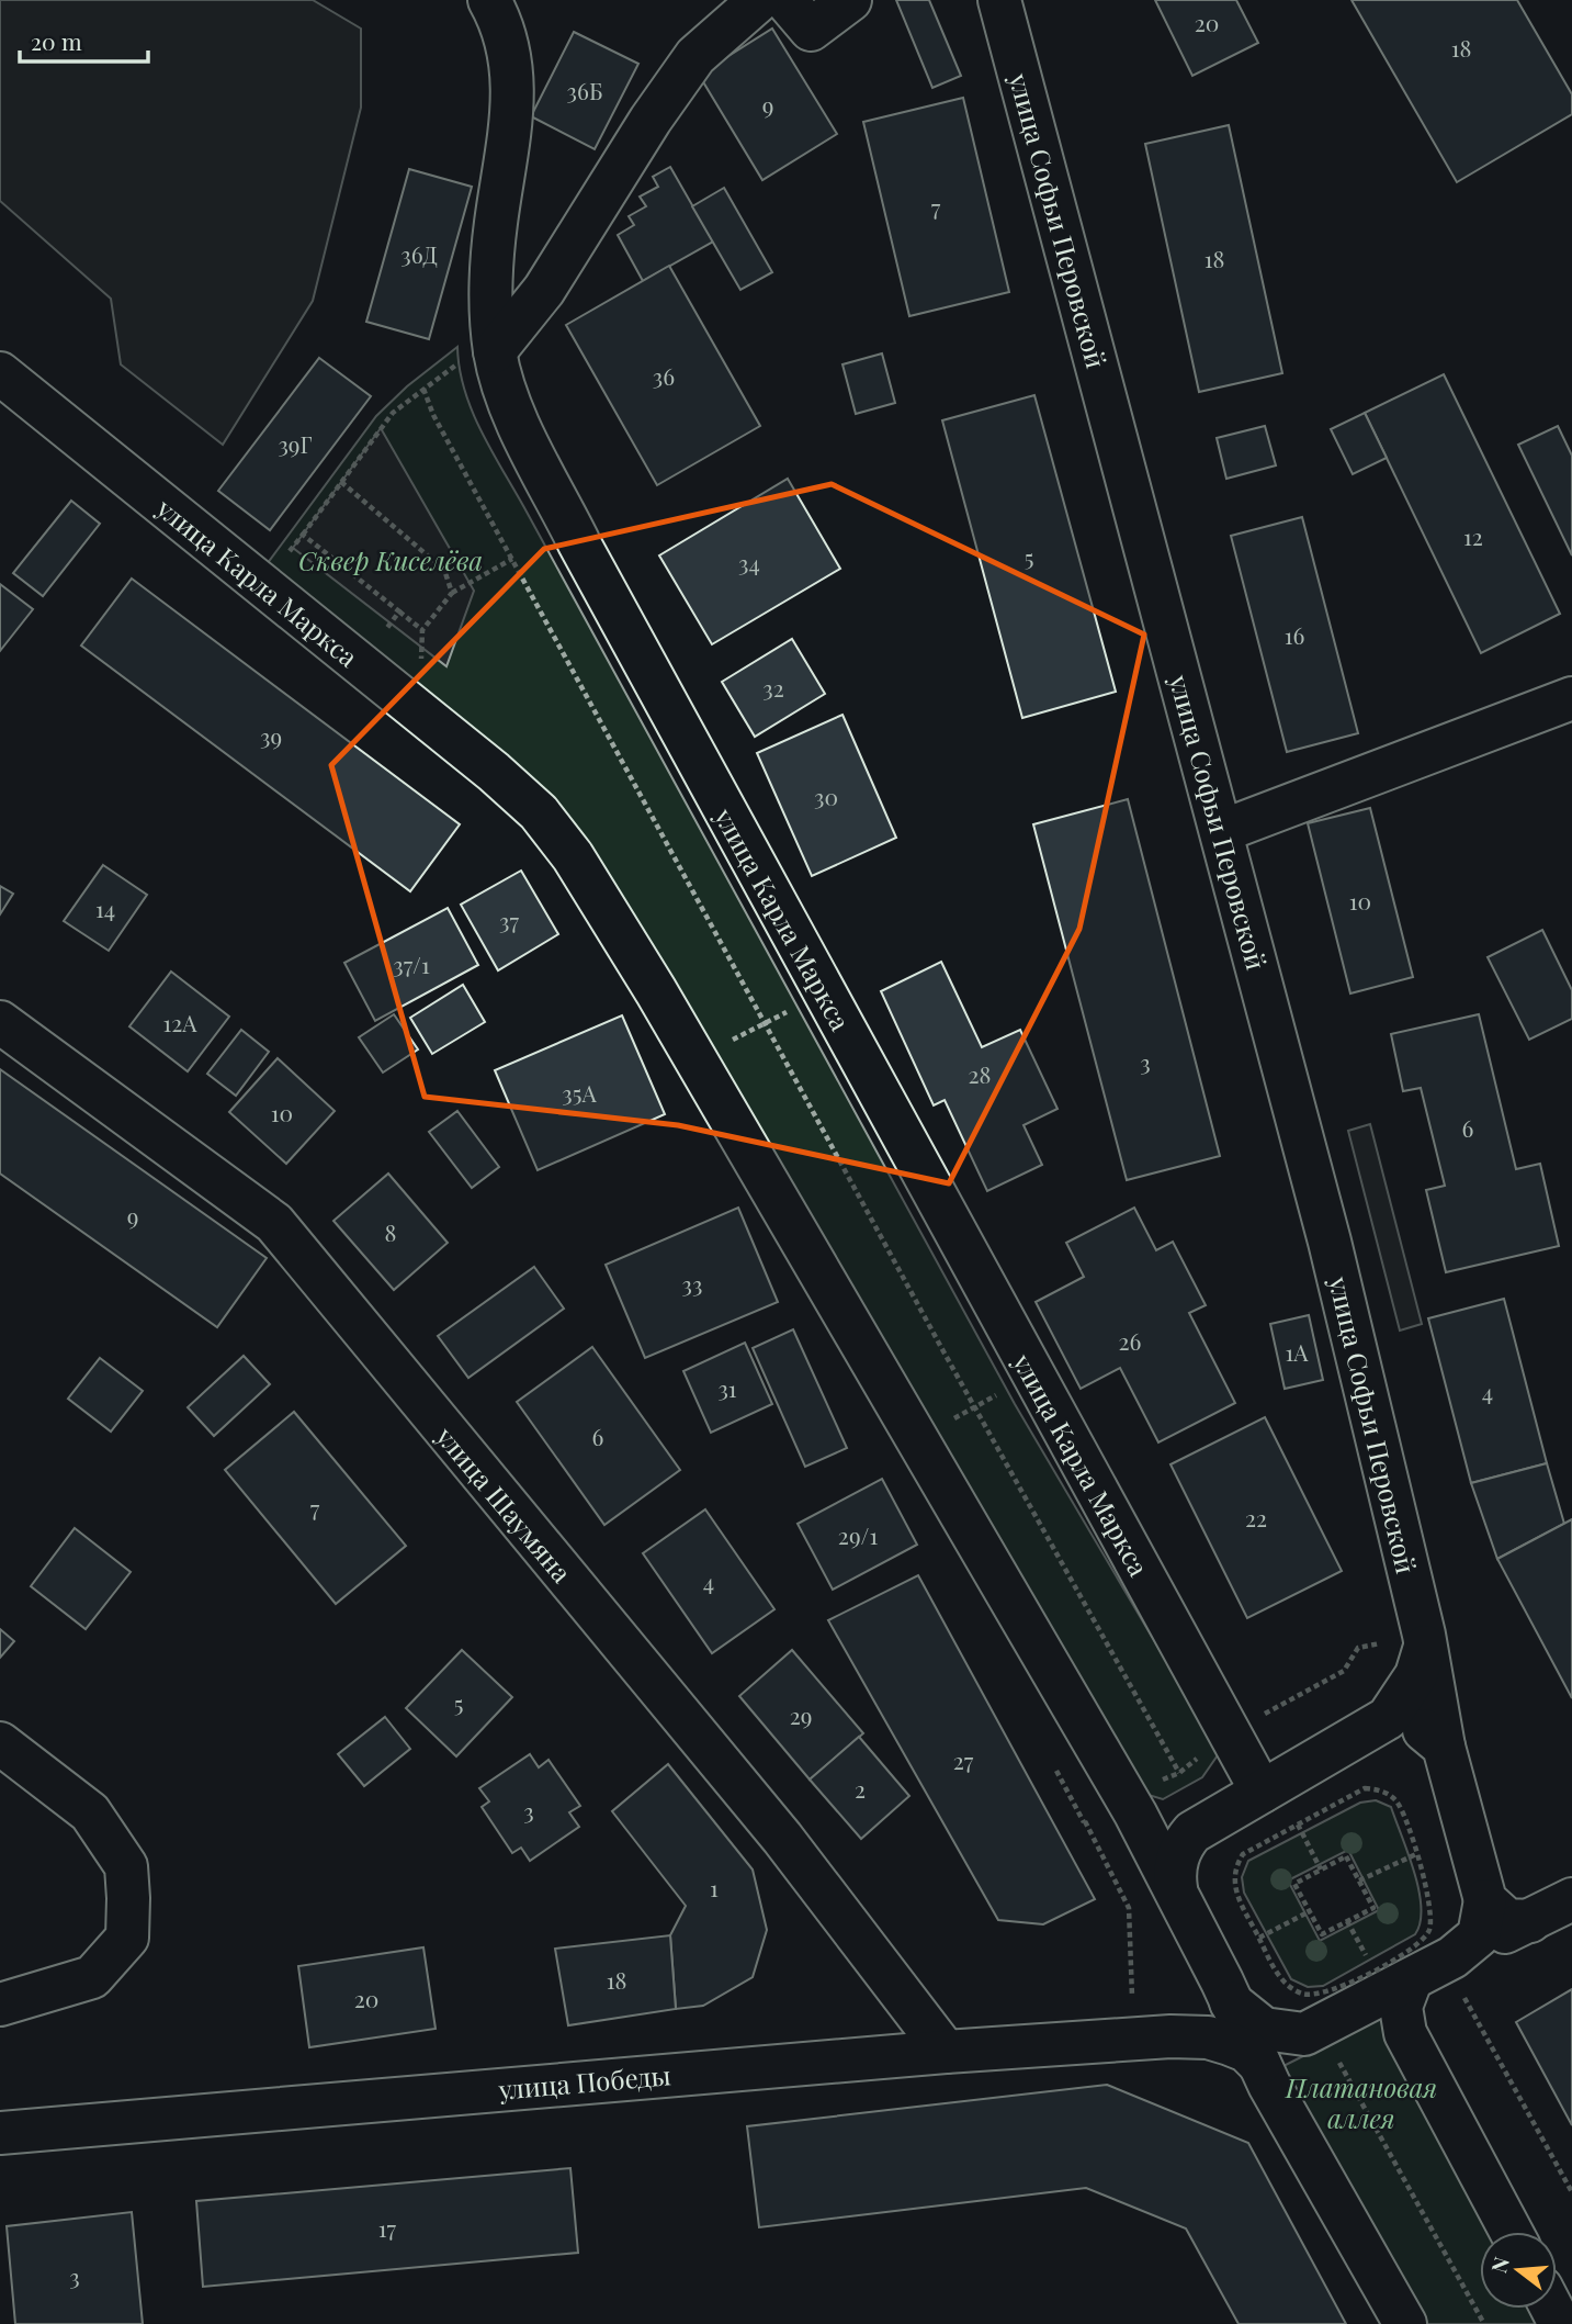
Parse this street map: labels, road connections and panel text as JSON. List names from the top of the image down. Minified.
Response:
{"streets":{"street":["улица Софьи Перовской","улица Карла Маркса","улица Шаумяна","улица Победы"]},"crossings":[["улица Карла Маркса","улица Победы"],["улица Шаумяна","улица Победы"]],"parks":["Сквер Киселёва","Платановая аллея"],"house_numbers":["20","18","36Б","9","7","36Д","18","36","39Г","12","5","34","16","32","39","30","10","14","37","37/1","12А","3","28","35А","10","6","9","8","33","26","1А","31","4","6","7","22","29/1","4","5","29","27","2","3","1","18","20","17","3"],"scale_bar":"20 m","north":"left"}
